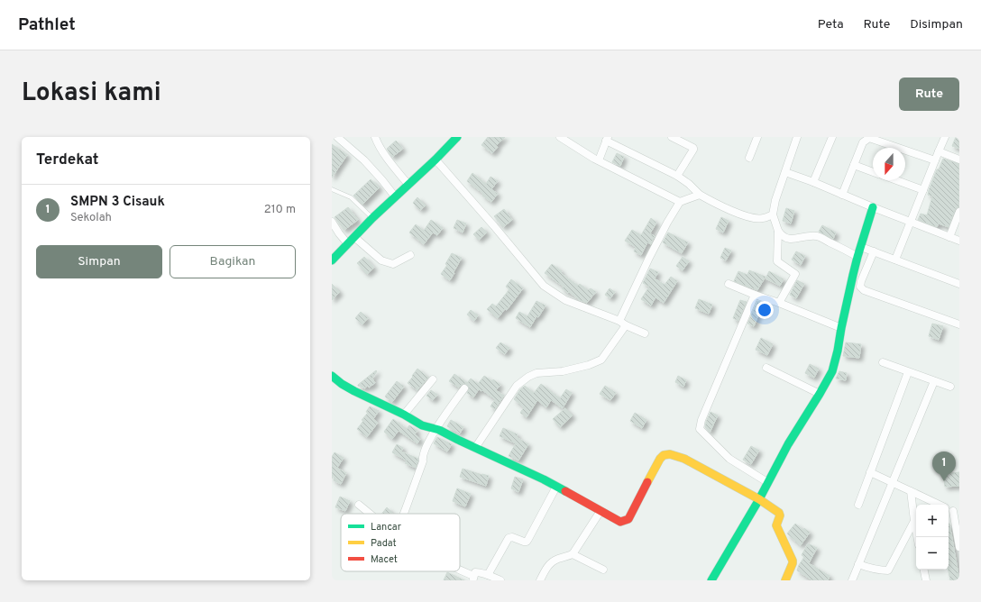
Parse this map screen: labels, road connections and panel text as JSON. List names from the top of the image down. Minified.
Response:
{"legend":["Lancar","Padat","Macet"],"north":"bottom","page":{"header":"Pathlet","nav":["Peta","Rute","Disimpan"],"title":"Lokasi kami","buttons":["Rute",["Simpan","Bagikan"]],"heading":"Terdekat","list":[{"mark":"1","name":"SMPN 3 Cisauk","note":"Sekolah","value":"210 m"}],"pins":"1","map_buttons":["+","−"]}}
